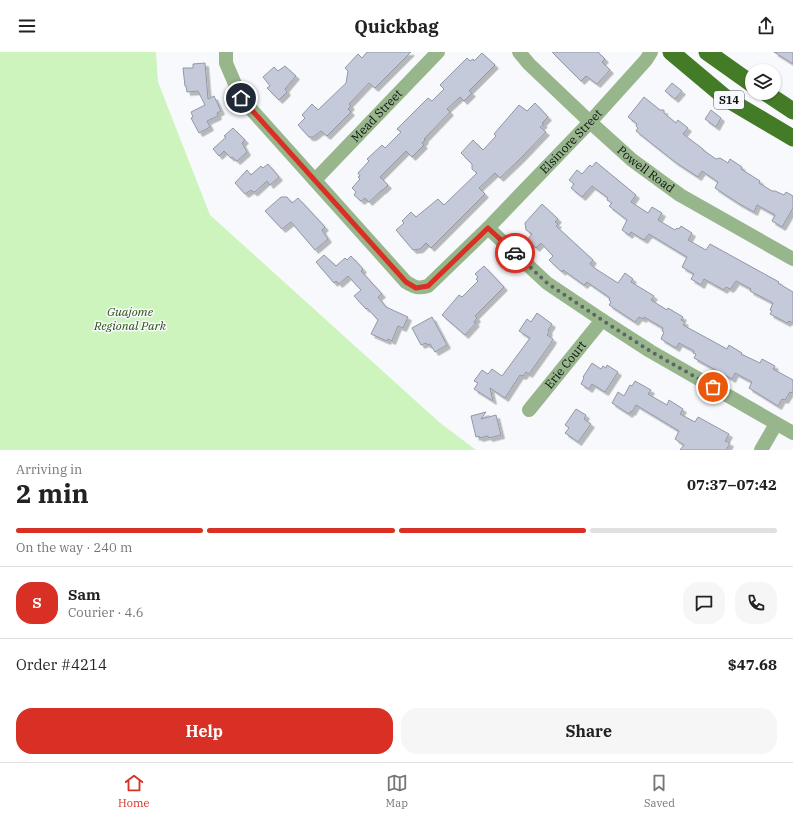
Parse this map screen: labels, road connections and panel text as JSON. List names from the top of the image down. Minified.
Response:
{"streets":{"main road":["S14"],"street":["Mead Street","Elsinore Street","Powell Road","Erie Court"]},"crossings":[["Mead Street","Elsinore Street"],["Elsinore Street","Powell Road"]],"parks":["Guajome Regional Park"],"page":{"header":"Quickbag","heading":["2 min","Arriving in","07:37–07:42"],"panel":["Sam","Courier · 4.6","Order #4214","$47.68"],"bar":"On the way · 240 m","round":"S","buttons":["Help","Share"],"tabs":["Home","Map","Saved"]}}
